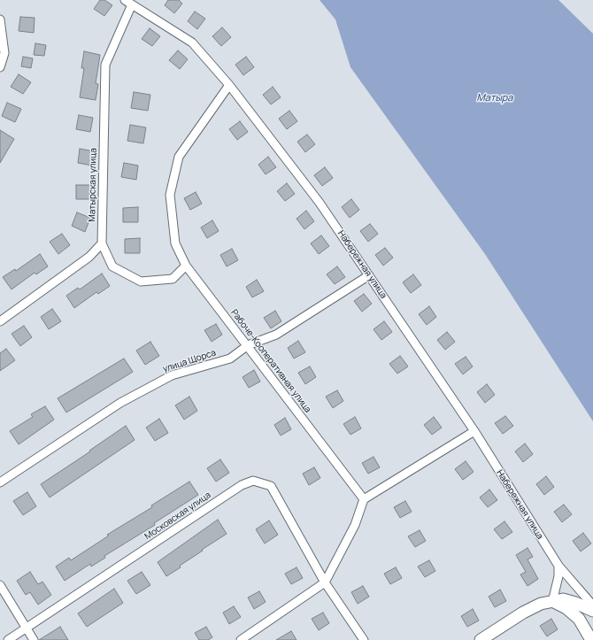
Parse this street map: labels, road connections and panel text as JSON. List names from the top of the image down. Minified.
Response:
{"streets":{"street":["Матырская улица","Набережная улица","улица Щорса","Рабоче-Кооперативная улица","Московская улица"]},"crossings":[["Матырская улица","Набережная улица"],["Набережная улица","улица Щорса"],["Набережная улица","Рабоче-Кооперативная улица"],["улица Щорса","Рабоче-Кооперативная улица"]],"water":["Матыра"]}
